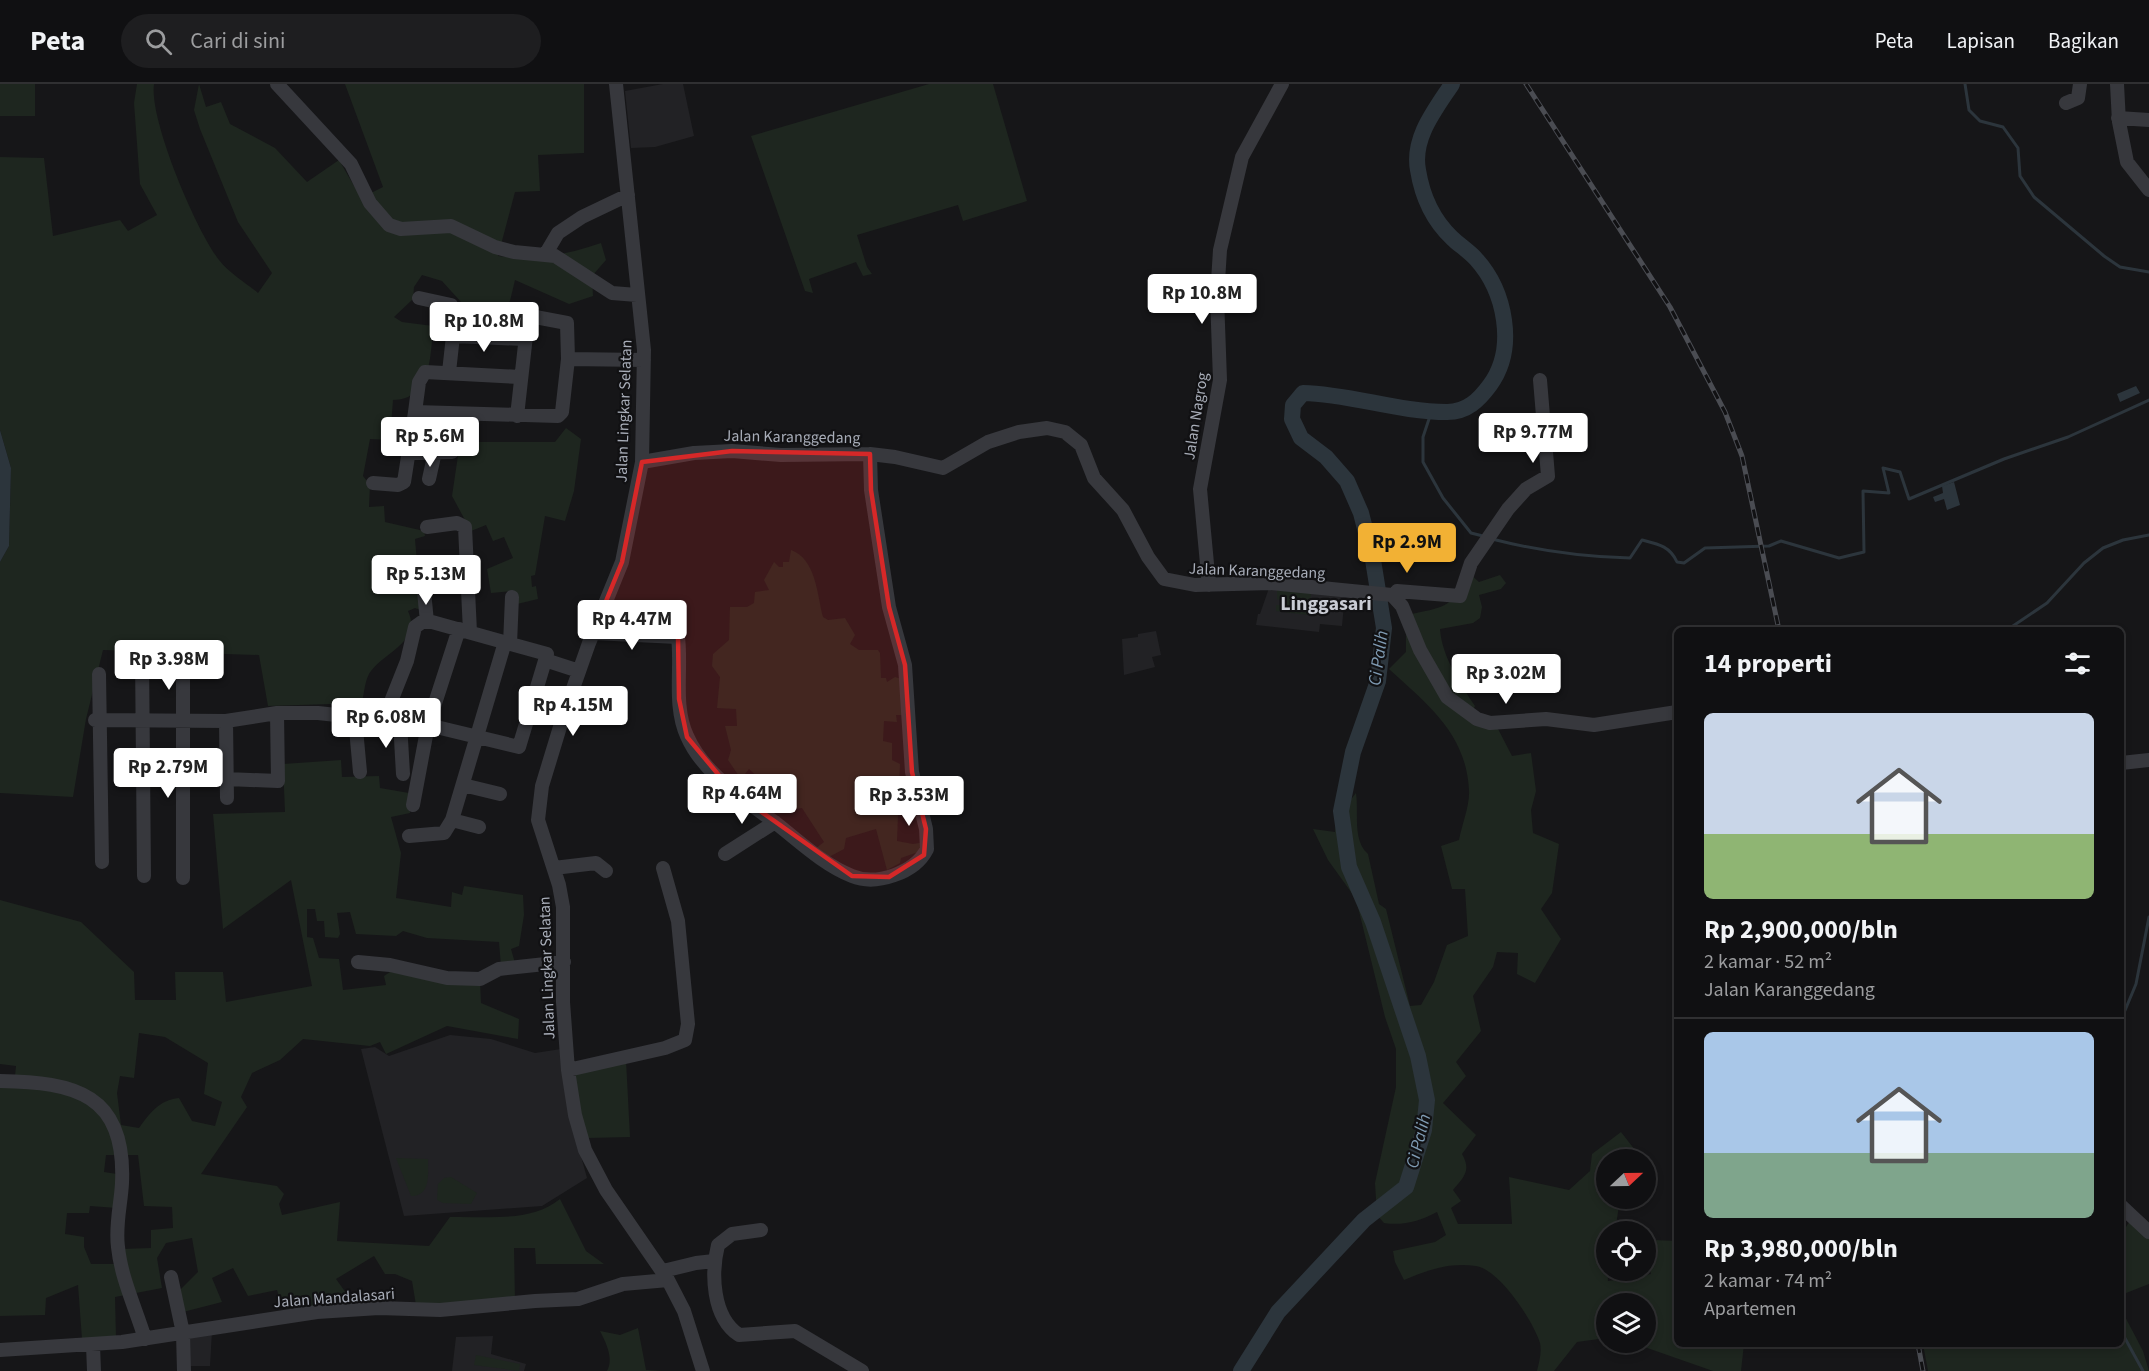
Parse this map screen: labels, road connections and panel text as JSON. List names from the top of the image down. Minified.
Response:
{"streets":{"street":["Jalan Lingkar Selatan","Jalan Nagrog","Jalan Karanggedang","Jalan Mandalasari"]},"crossings":[["Jalan Lingkar Selatan","Jalan Karanggedang"],["Jalan Lingkar Selatan","Jalan Mandalasari"],["Jalan Nagrog","Jalan Karanggedang"]],"districts":["Linggasari"],"water":["Ci Palih"],"north":"right","page":{"header":"Peta","search":"Cari di sini","nav":["Peta","Lapisan","Bagikan"],"price":["Rp 10.8M","Rp 10.8M","Rp 9.77M","Rp 5.6M","Rp 2.9M","Rp 5.13M","Rp 4.47M","Rp 3.98M","Rp 3.02M","Rp 4.15M","Rp 6.08M","Rp 2.79M","Rp 4.64M","Rp 3.53M"],"heading":"14 properti","list":[{"name":"Rp 2,900,000/bln","note":"2 kamar · 52 m² · Jalan Karanggedang"},{"name":"Rp 3,980,000/bln","note":"2 kamar · 74 m² · Apartemen"}]}}
